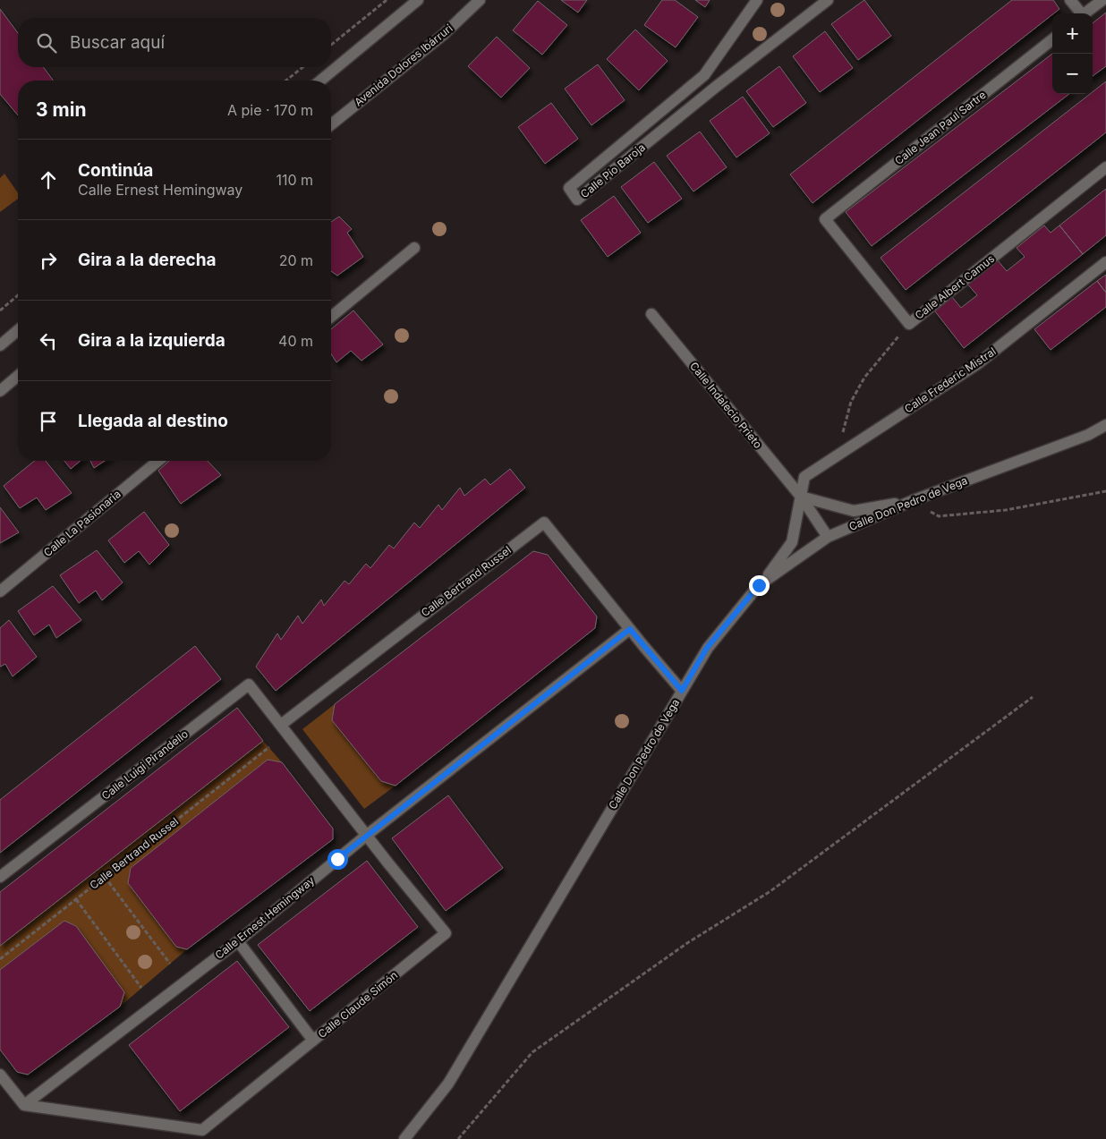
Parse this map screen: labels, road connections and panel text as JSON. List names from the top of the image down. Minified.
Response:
{"streets":{"street":["Avenida Dolores Ibárruri","Calle Jean Paul Sartre","Calle Pío Baroja","Calle Albert Camus","Calle Frederic Mistral","Calle Indalecio Prieto","Calle Don Pedro de Vega","Calle La Pasionaria","Calle Bertrand Russel","Calle Luigi Pirandello","Calle Ernest Hemingway","Calle Claude Simón"]},"crossings":[["Calle Jean Paul Sartre","Calle Albert Camus"],["Calle Frederic Mistral","Calle Indalecio Prieto"],["Calle Frederic Mistral","Calle Don Pedro de Vega"],["Calle Indalecio Prieto","Calle Don Pedro de Vega"],["Calle Bertrand Russel","Calle Luigi Pirandello"],["Calle Bertrand Russel","Calle Ernest Hemingway"],["Calle Bertrand Russel","Calle Claude Simón"],["Calle Luigi Pirandello","Calle Claude Simón"],["Calle Ernest Hemingway","Calle Claude Simón"]],"page":{"map_buttons":["+","−"],"search":"Buscar aquí","heading":["3 min","A pie · 170 m"],"list":[["Continúa","Calle Ernest Hemingway","110 m"],["Gira a la derecha","20 m"],["Gira a la izquierda","40 m"],"Llegada al destino"]}}
